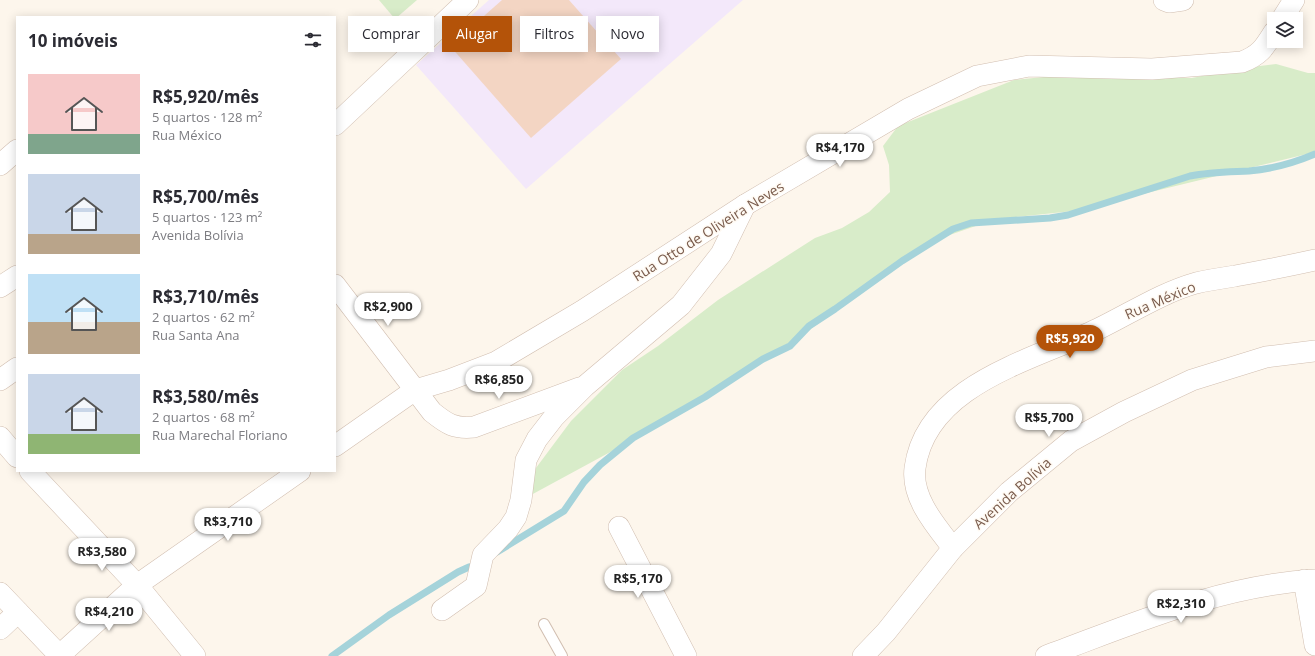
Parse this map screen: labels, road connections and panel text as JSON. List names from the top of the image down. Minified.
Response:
{"streets":{"street":["Rua Otto de Oliveira Neves","Rua México","Avenida Bolívia"]},"crossings":[["Rua México","Avenida Bolívia"]],"page":{"chip":["Comprar","Alugar","Filtros","Novo"],"heading":"10 imóveis","list":[{"name":"R$5,920/mês","note":"5 quartos · 128 m² · Rua México"},{"name":"R$5,700/mês","note":"5 quartos · 123 m² · Avenida Bolívia"},{"name":"R$3,710/mês","note":"2 quartos · 62 m² · Rua Santa Ana"},{"name":"R$3,580/mês","note":"2 quartos · 68 m² · Rua Marechal Floriano"}],"price":["R$4,170","R$2,900","R$5,920","R$6,850","R$5,700","R$3,710","R$3,580","R$5,170","R$2,310","R$4,210"]}}
